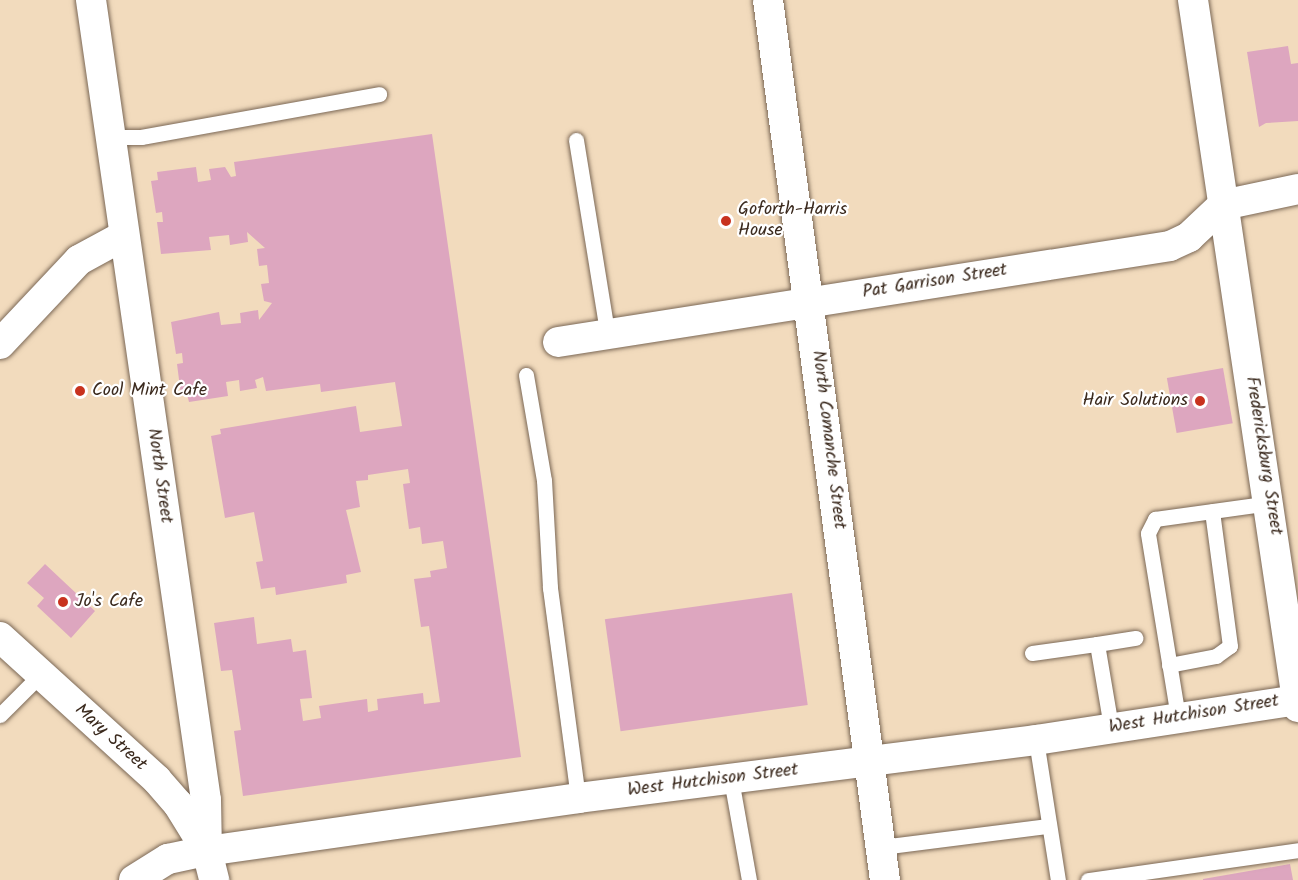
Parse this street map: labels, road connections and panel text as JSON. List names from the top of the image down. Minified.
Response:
{"streets":{"street":["Pat Garrison Street","North Comanche Street","Fredericksburg Street","North Street","West Hutchison Street","Mary Street"]},"crossings":[["Pat Garrison Street","North Comanche Street"],["Pat Garrison Street","Fredericksburg Street"],["North Comanche Street","West Hutchison Street"],["Fredericksburg Street","West Hutchison Street"],["North Street","West Hutchison Street"],["North Street","Mary Street"],["West Hutchison Street","Mary Street"]],"places":["Goforth-Harris House","Cool Mint Cafe","Hair Solutions","Jo's Cafe"]}
